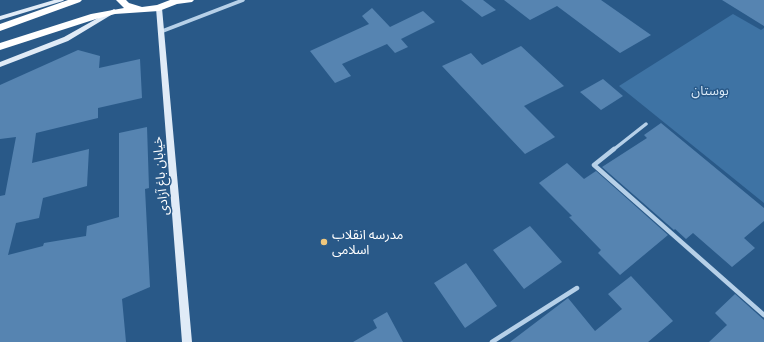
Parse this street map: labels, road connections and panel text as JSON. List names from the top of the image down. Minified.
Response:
{"streets":{"street":["خیابان باغ آزادی"]},"parks":["بوستان"],"places":["مدرسه انقلاب اسلامی"]}
